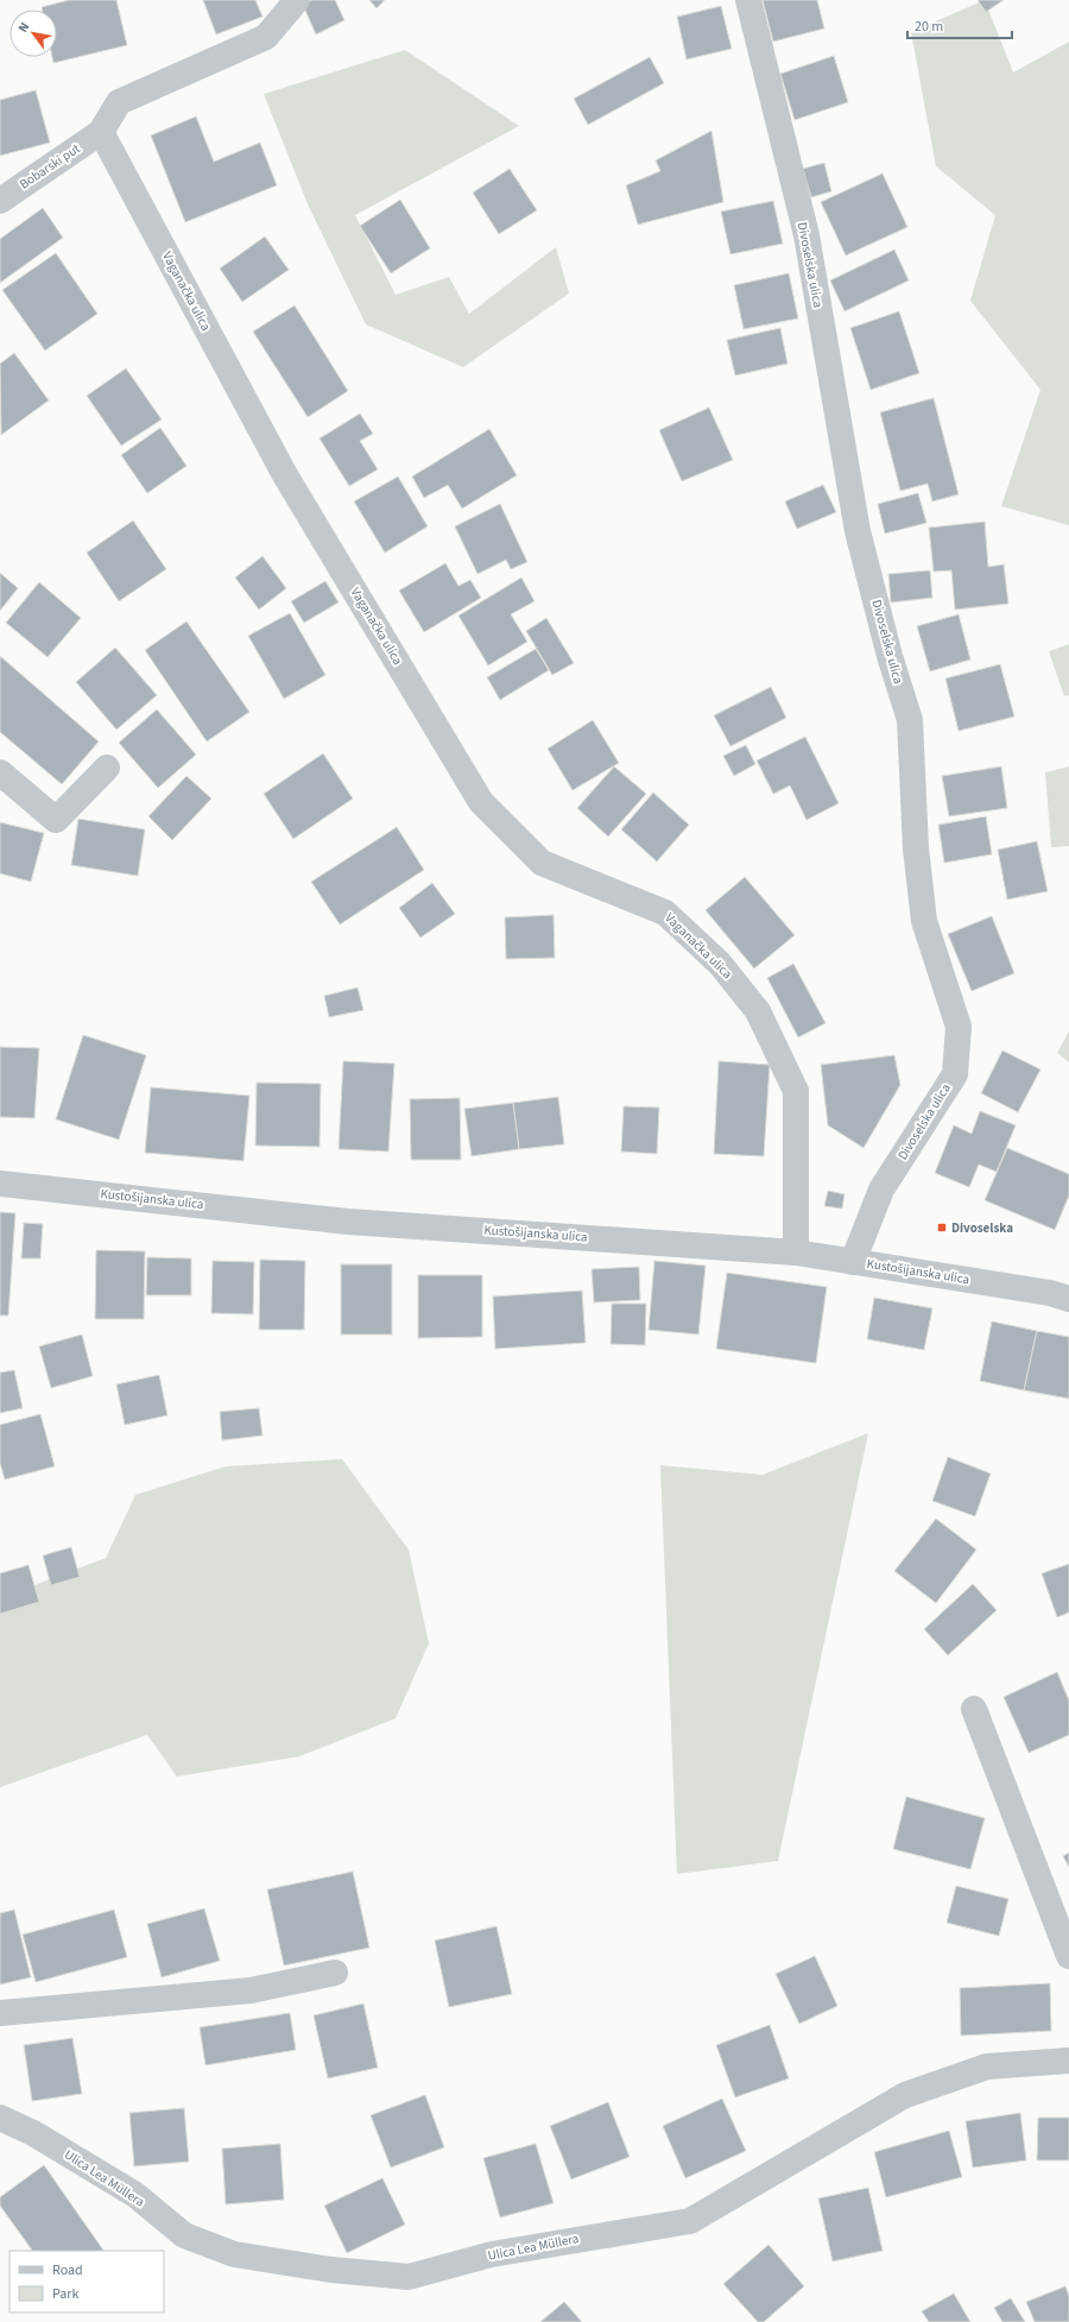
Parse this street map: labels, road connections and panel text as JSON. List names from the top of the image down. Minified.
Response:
{"streets":{"street":["Bobarski put","Divoselska ulica","Vaganačka ulica","Kustošijanska ulica","Ulica Lea Müllera"]},"crossings":[["Bobarski put","Vaganačka ulica"],["Divoselska ulica","Kustošijanska ulica"],["Vaganačka ulica","Kustošijanska ulica"]],"places":{"transit":["Divoselska"]},"legend":["Road","Park"],"scale_bar":"20 m","north":"top left"}
